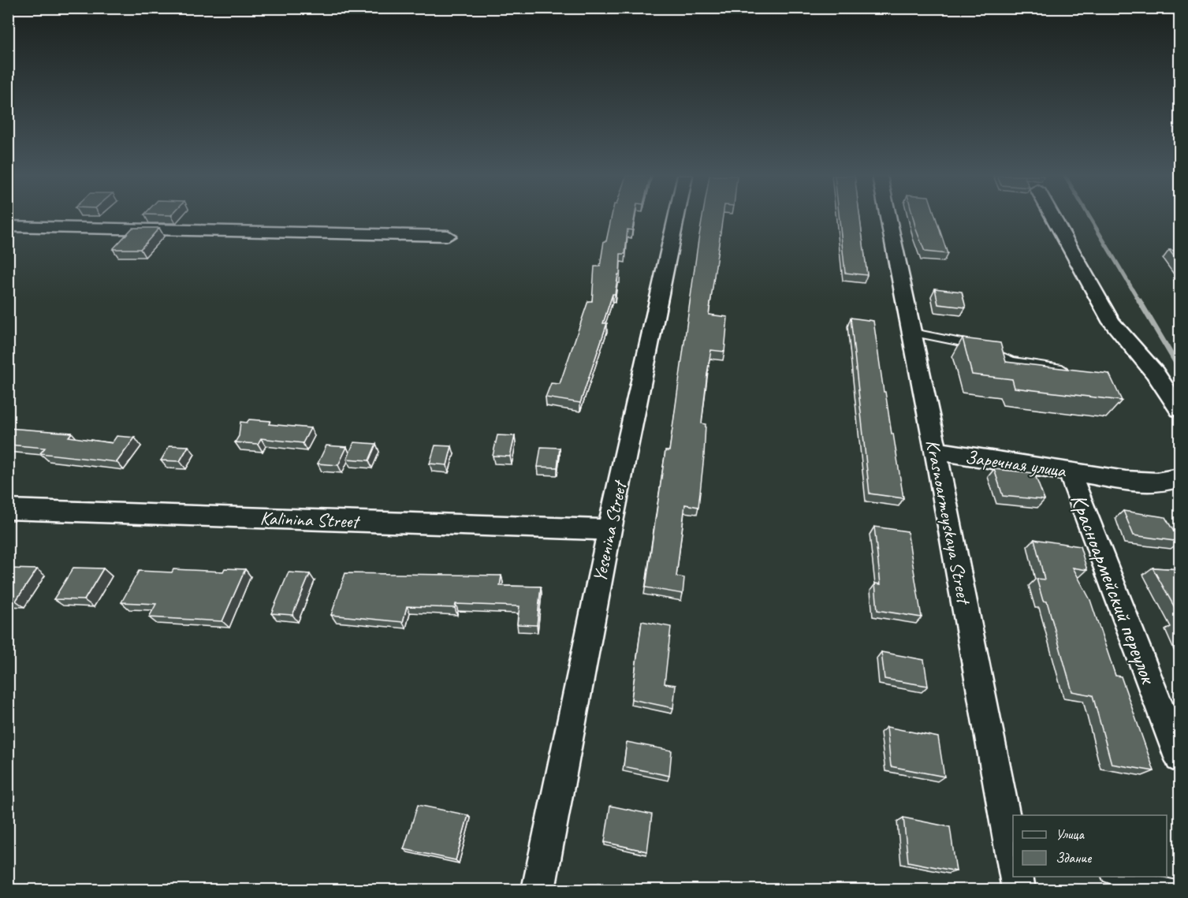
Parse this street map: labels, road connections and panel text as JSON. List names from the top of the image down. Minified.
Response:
{"streets":{"street":["Заречная улица","Kalinina Street","Krasnoarmeyskaya Street","Yesenina Street","Красноармейский переулок"]},"crossings":[["Заречная улица","Krasnoarmeyskaya Street"],["Заречная улица","Красноармейский переулок"],["Kalinina Street","Yesenina Street"]],"legend":["Улица","Здание"]}
